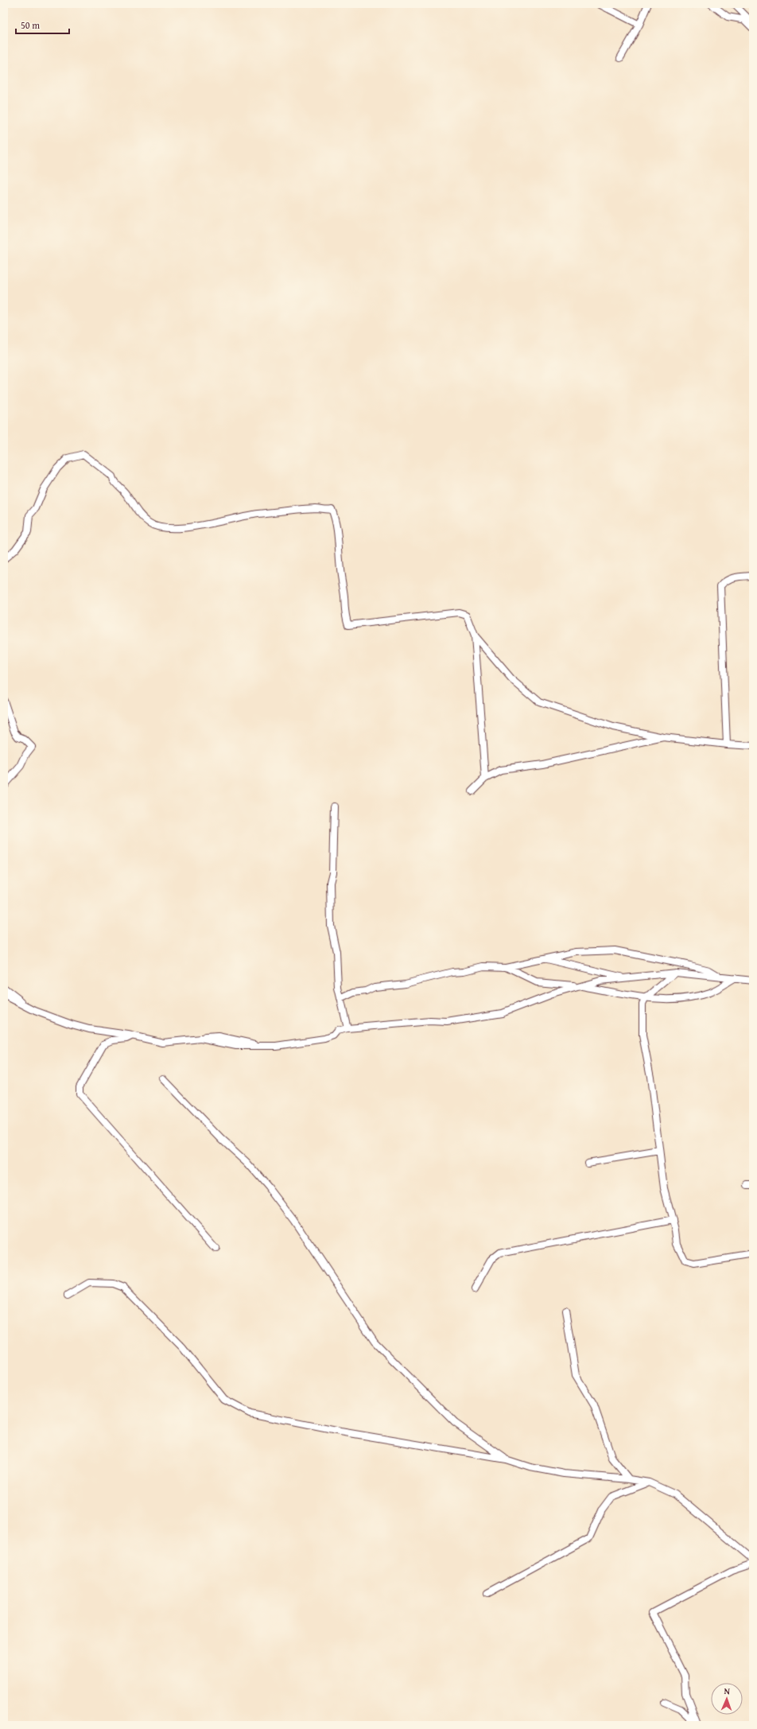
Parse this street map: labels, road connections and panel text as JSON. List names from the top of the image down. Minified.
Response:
{"scale_bar":"50 m","north":"top"}
